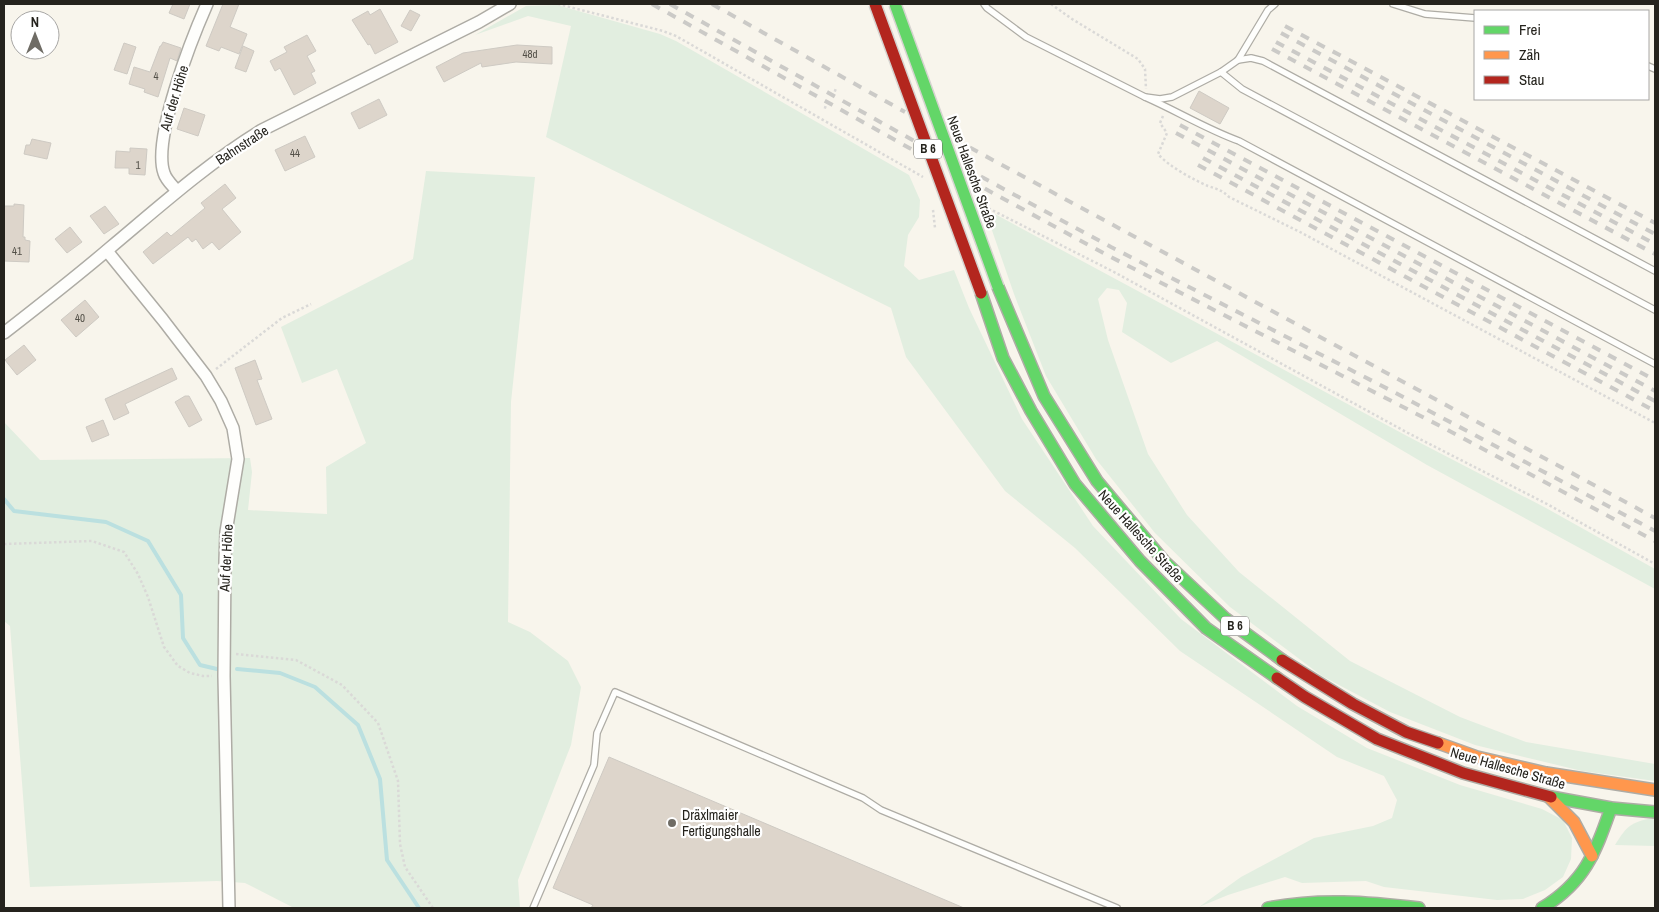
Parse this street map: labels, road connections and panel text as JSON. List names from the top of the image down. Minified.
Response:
{"streets":{"main road":["B 6","Neue Hallesche Straße"],"street":["Auf der Höhe","Bahnstraße"]},"crossings":[["Auf der Höhe","Bahnstraße"]],"places":["Dräxlmaier Fertigungshalle"],"house_numbers":["48d","4","44","1","41","40"],"legend":["Frei","Zäh","Stau"],"north":"top"}
